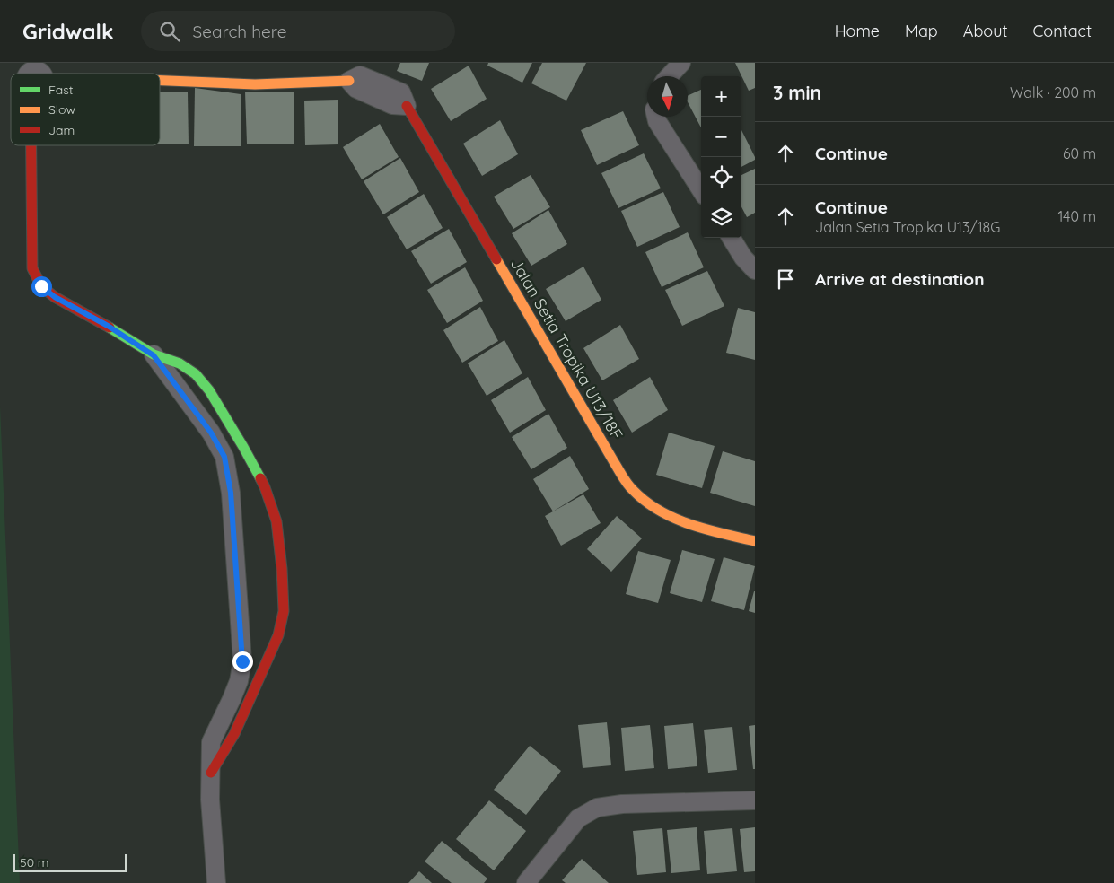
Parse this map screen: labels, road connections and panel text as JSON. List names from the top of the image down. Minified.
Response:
{"streets":{"street":["Jalan Setia Tropika U13/18F"]},"legend":["Fast","Slow","Jam"],"scale_bar":"50 m","north":"bottom","page":{"header":"Gridwalk","search":"Search here","nav":["Home","Map","About","Contact"],"heading":["3 min","Walk · 200 m"],"map_buttons":["+","−"],"list":[["Continue","60 m"],["Continue","Jalan Setia Tropika U13/18G","140 m"],"Arrive at destination"],"scale":"50 m"}}
